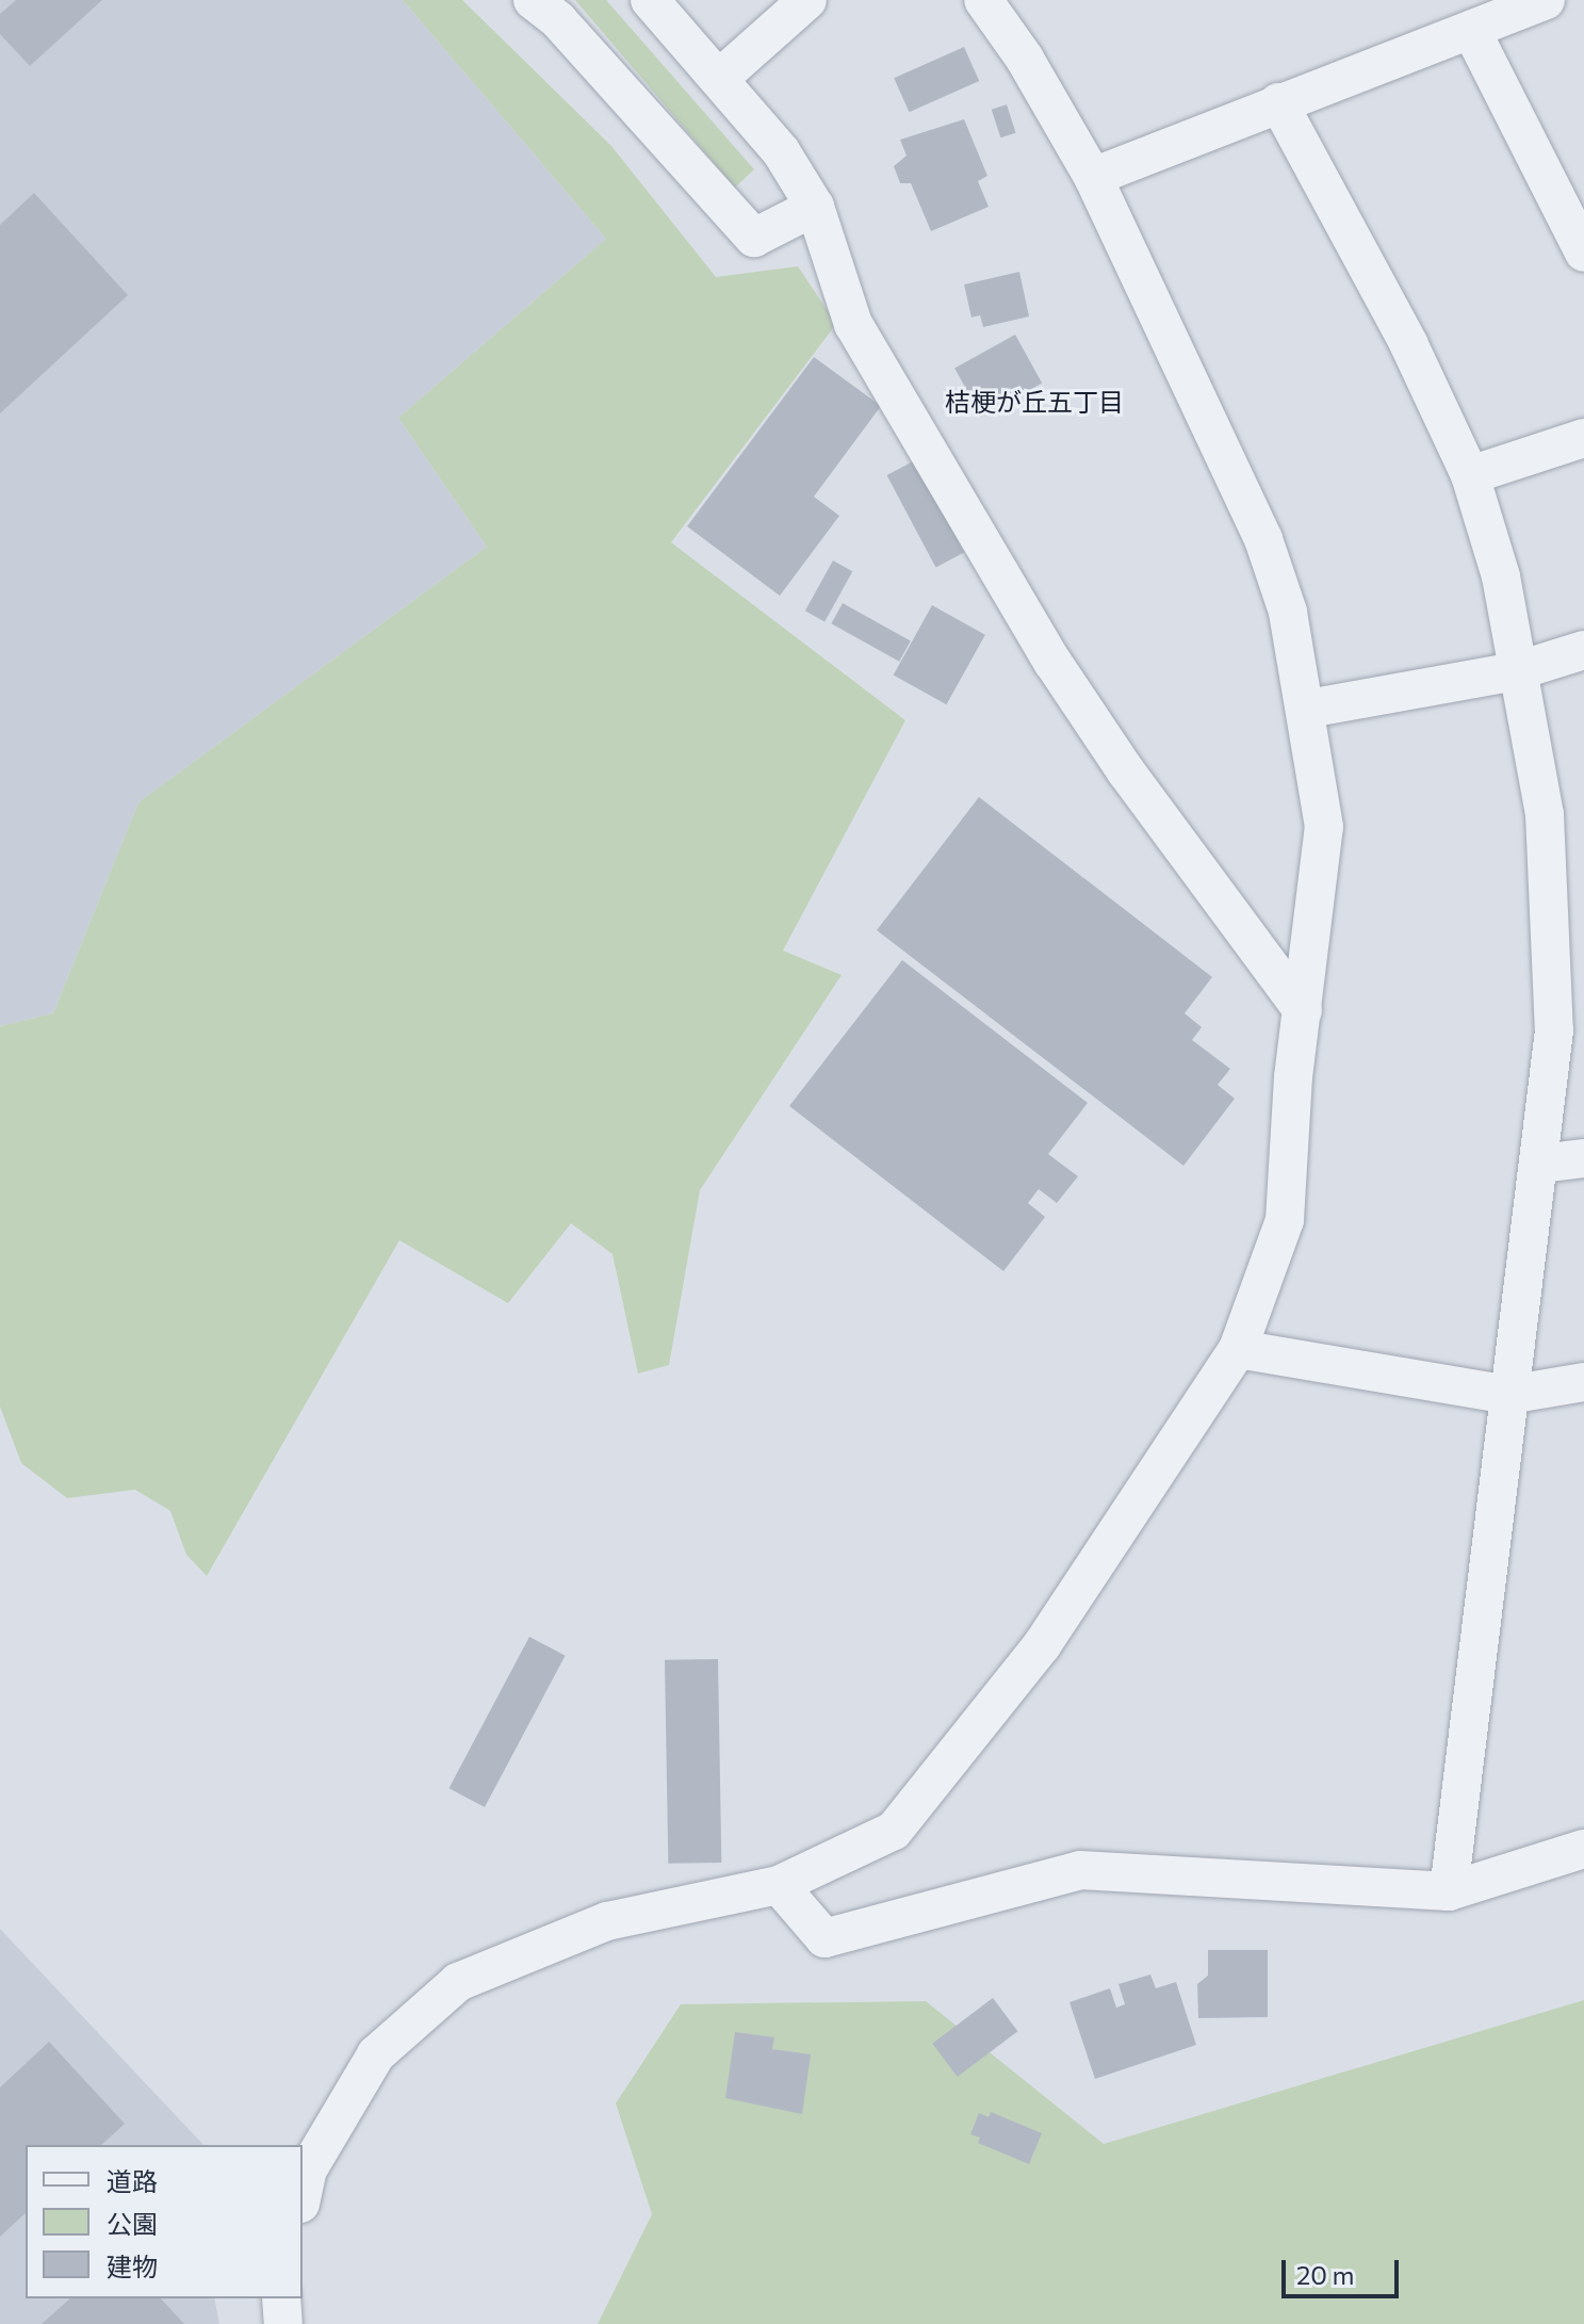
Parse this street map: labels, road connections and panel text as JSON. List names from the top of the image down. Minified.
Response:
{"districts":["桔梗が丘五丁目"],"legend":["道路","公園","建物"],"scale_bar":"20 m"}
